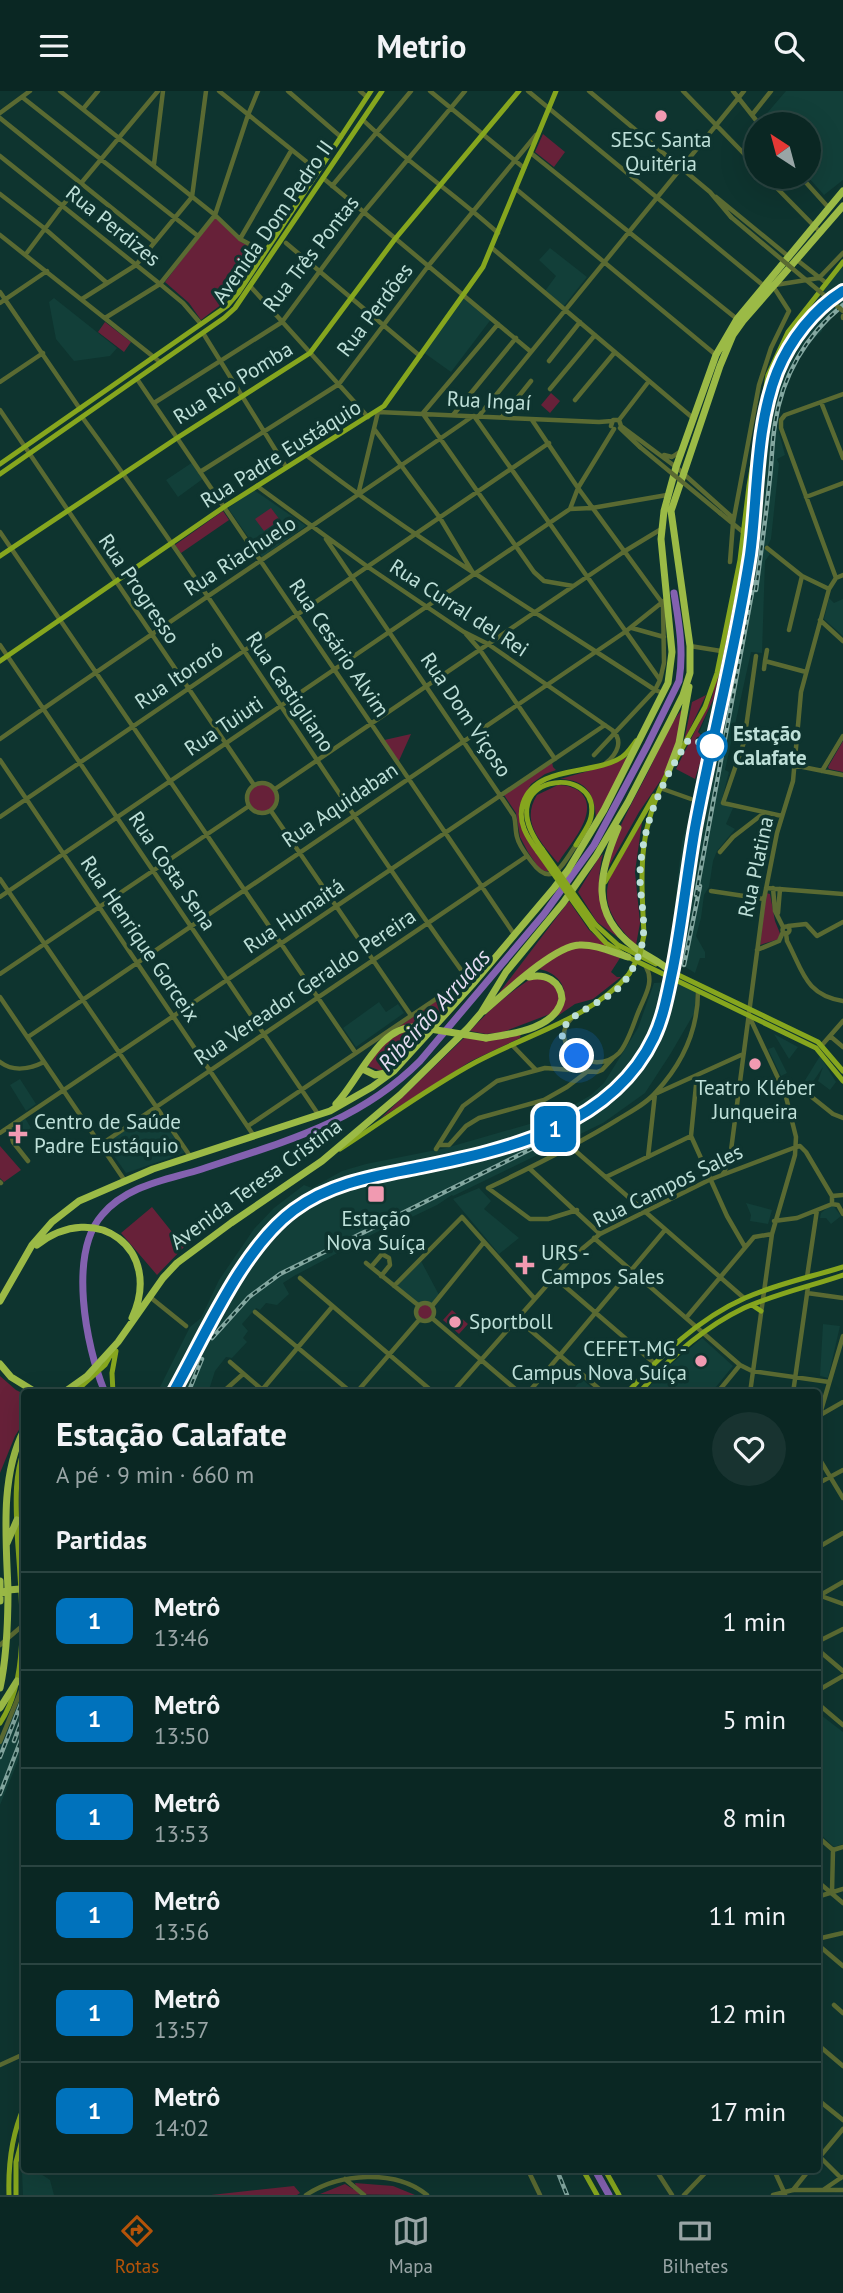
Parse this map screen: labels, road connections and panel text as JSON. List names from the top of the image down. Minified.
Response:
{"streets":{"highway":["Avenida Teresa Cristina"],"main road":["Avenida Dom Pedro II","Rua Rio Pomba","Rua Padre Eustáquio"],"street":["Rua Perdizes","Rua Três Pontas","Rua Perdões","Rua Ingaí","Rua Riachuelo","Rua Progresso","Rua Curral del Rei","Rua Cesário Alvim","Rua Itororó","Rua Castigliano","Rua Dom Viçoso","Rua Tuiuti","Rua Aquidaban","Rua Platina","Rua Costa Sena","Rua Humaitá","Rua Henrique Gorceix","Rua Vereador Geraldo Pereira","Rua Campos Sales"]},"crossings":[["Avenida Dom Pedro II","Rua Perdizes"],["Avenida Dom Pedro II","Rua Progresso"],["Avenida Dom Pedro II","Rua Cesário Alvim"],["Avenida Dom Pedro II","Rua Castigliano"],["Rua Três Pontas","Rua Cesário Alvim"],["Rua Perdões","Rua Padre Eustáquio"],["Rua Perdões","Rua Cesário Alvim"],["Rua Rio Pomba","Rua Progresso"],["Rua Rio Pomba","Rua Cesário Alvim"],["Rua Rio Pomba","Rua Castigliano"],["Rua Ingaí","Rua Padre Eustáquio"],["Rua Ingaí","Rua Riachuelo"],["Rua Padre Eustáquio","Rua Progresso"],["Rua Padre Eustáquio","Rua Curral del Rei"],["Rua Padre Eustáquio","Rua Cesário Alvim"],["Rua Padre Eustáquio","Rua Castigliano"],["Rua Padre Eustáquio","Rua Costa Sena"],["Rua Riachuelo","Rua Progresso"],["Rua Riachuelo","Rua Curral del Rei"],["Rua Riachuelo","Rua Cesário Alvim"],["Rua Riachuelo","Rua Castigliano"],["Rua Riachuelo","Rua Costa Sena"],["Rua Progresso","Rua Itororó"],["Rua Progresso","Rua Tuiuti"],["Rua Curral del Rei","Rua Itororó"],["Rua Curral del Rei","Rua Dom Viçoso"],["Rua Curral del Rei","Rua Tuiuti"],["Rua Curral del Rei","Rua Aquidaban"],["Rua Curral del Rei","Rua Humaitá"],["Rua Cesário Alvim","Rua Itororó"],["Rua Cesário Alvim","Rua Tuiuti"],["Rua Cesário Alvim","Rua Aquidaban"],["Rua Cesário Alvim","Rua Humaitá"],["Rua Cesário Alvim","Rua Vereador Geraldo Pereira"],["Rua Cesário Alvim","Avenida Teresa Cristina"],["Rua Itororó","Rua Castigliano"],["Rua Itororó","Rua Dom Viçoso"],["Rua Itororó","Rua Costa Sena"],["Rua Itororó","Rua Henrique Gorceix"],["Rua Castigliano","Rua Tuiuti"],["Rua Castigliano","Rua Aquidaban"],["Rua Castigliano","Rua Humaitá"],["Rua Castigliano","Rua Vereador Geraldo Pereira"],["Rua Castigliano","Avenida Teresa Cristina"],["Rua Dom Viçoso","Rua Tuiuti"],["Rua Dom Viçoso","Rua Aquidaban"],["Rua Dom Viçoso","Rua Humaitá"],["Rua Dom Viçoso","Rua Vereador Geraldo Pereira"],["Rua Tuiuti","Rua Costa Sena"],["Rua Tuiuti","Rua Henrique Gorceix"],["Rua Aquidaban","Rua Costa Sena"],["Rua Aquidaban","Rua Henrique Gorceix"],["Rua Aquidaban","Avenida Teresa Cristina"],["Rua Platina","Rua Campos Sales"],["Rua Costa Sena","Rua Humaitá"],["Rua Costa Sena","Rua Vereador Geraldo Pereira"],["Rua Costa Sena","Avenida Teresa Cristina"],["Rua Humaitá","Rua Henrique Gorceix"],["Rua Henrique Gorceix","Rua Vereador Geraldo Pereira"],["Rua Henrique Gorceix","Avenida Teresa Cristina"]],"water":["Ribeirão Arrudas"],"places":{"other":["SESC Santa Quitéria","Estação Calafate","Teatro Kléber Junqueira","Sportboll","CEFET-MG - Campus Nova Suíça"],"health":["Centro de Saúde Padre Eustáquio","URS - Campos Sales"],"transit":["Estação Nova Suíça"]},"lines":["metro line 1"],"north":"top left","page":{"header":"Metrio","on_map":"1","heading":[["Estação Calafate","A pé · 9 min · 660 m"],"Partidas"],"list":[{"mark":"1","name":"Metrô","note":"13:46","value":"1 min"},{"mark":"1","name":"Metrô","note":"13:50","value":"5 min"},{"mark":"1","name":"Metrô","note":"13:53","value":"8 min"},{"mark":"1","name":"Metrô","note":"13:56","value":"11 min"},{"mark":"1","name":"Metrô","note":"13:57","value":"12 min"},{"mark":"1","name":"Metrô","note":"14:02","value":"17 min"}],"tabs":["Rotas","Mapa","Bilhetes"]}}
